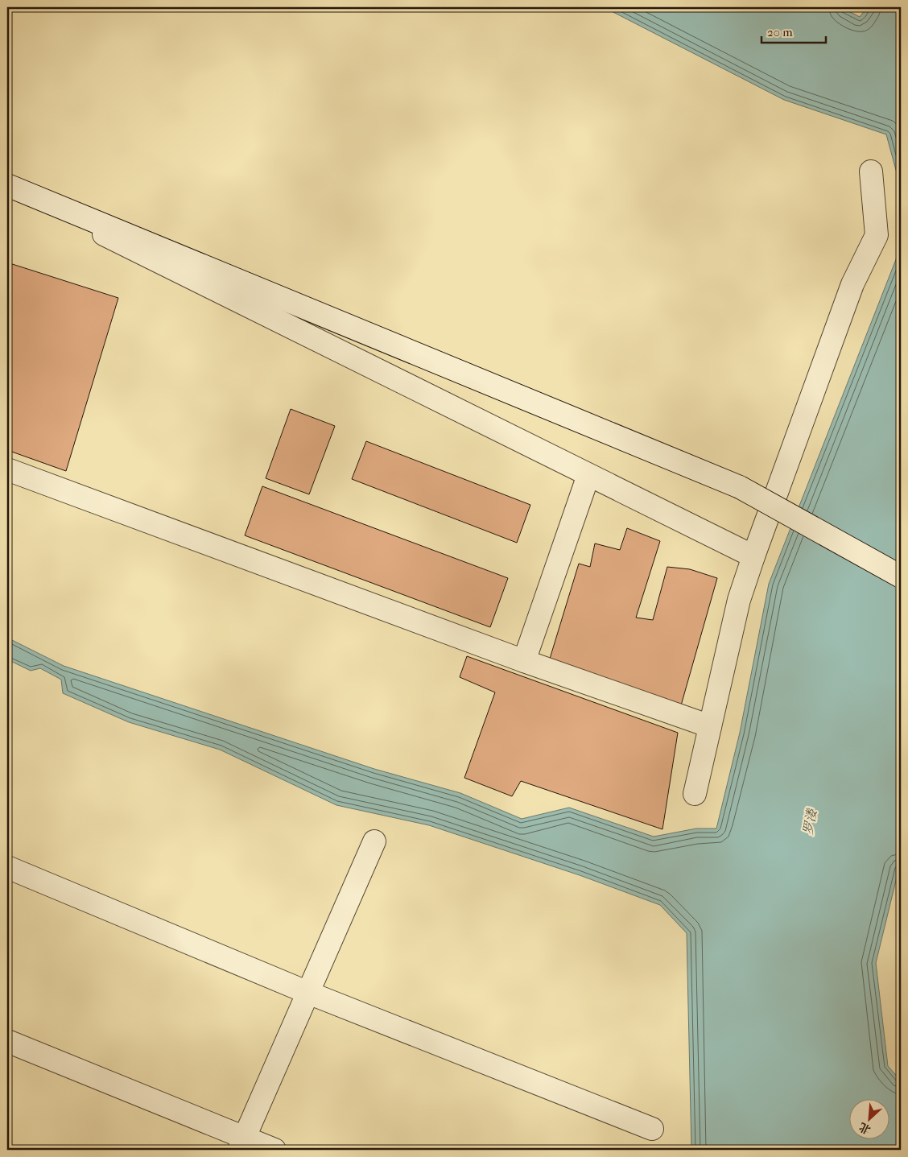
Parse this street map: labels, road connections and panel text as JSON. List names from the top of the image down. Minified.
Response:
{"water":["罗溇"],"scale_bar":"20 m","north":"bottom left"}
